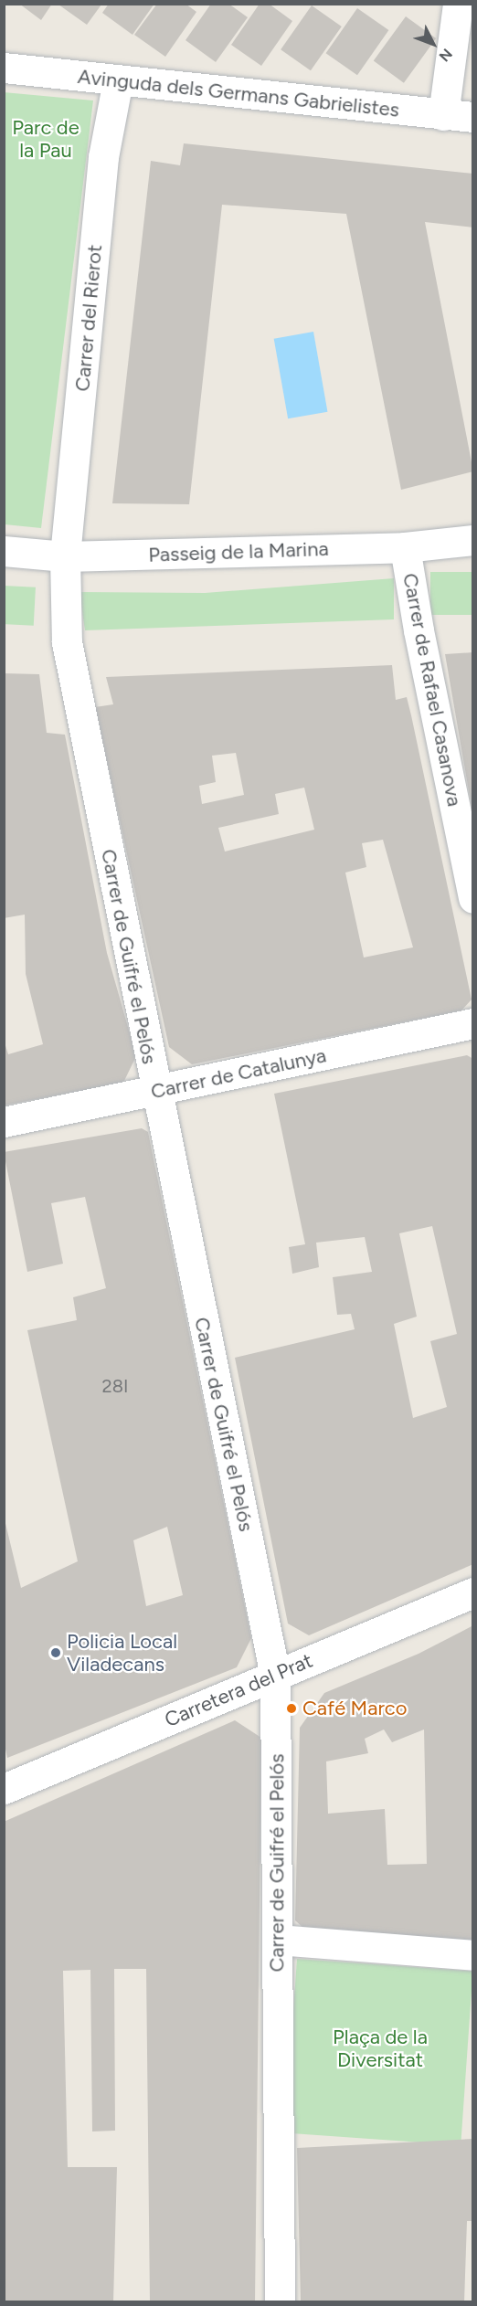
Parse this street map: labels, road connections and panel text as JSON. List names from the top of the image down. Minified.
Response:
{"streets":{"street":["Avinguda dels Germans Gabrielistes","Carrer del Rierot","Passeig de la Marina","Carrer de Rafael Casanova","Carrer de Guifré el Pelós","Carrer de Catalunya","Carretera del Prat"]},"crossings":[["Avinguda dels Germans Gabrielistes","Carrer del Rierot"],["Carrer del Rierot","Passeig de la Marina"],["Carrer del Rierot","Carrer de Guifré el Pelós"],["Passeig de la Marina","Carrer de Rafael Casanova"],["Passeig de la Marina","Carrer de Guifré el Pelós"],["Carrer de Guifré el Pelós","Carrer de Catalunya"],["Carrer de Guifré el Pelós","Carretera del Prat"]],"parks":["Parc de la Pau","Plaça de la Diversitat"],"places":["Policia Local Viladecans","Café Marco"],"house_numbers":["28I"],"north":"bottom right"}
